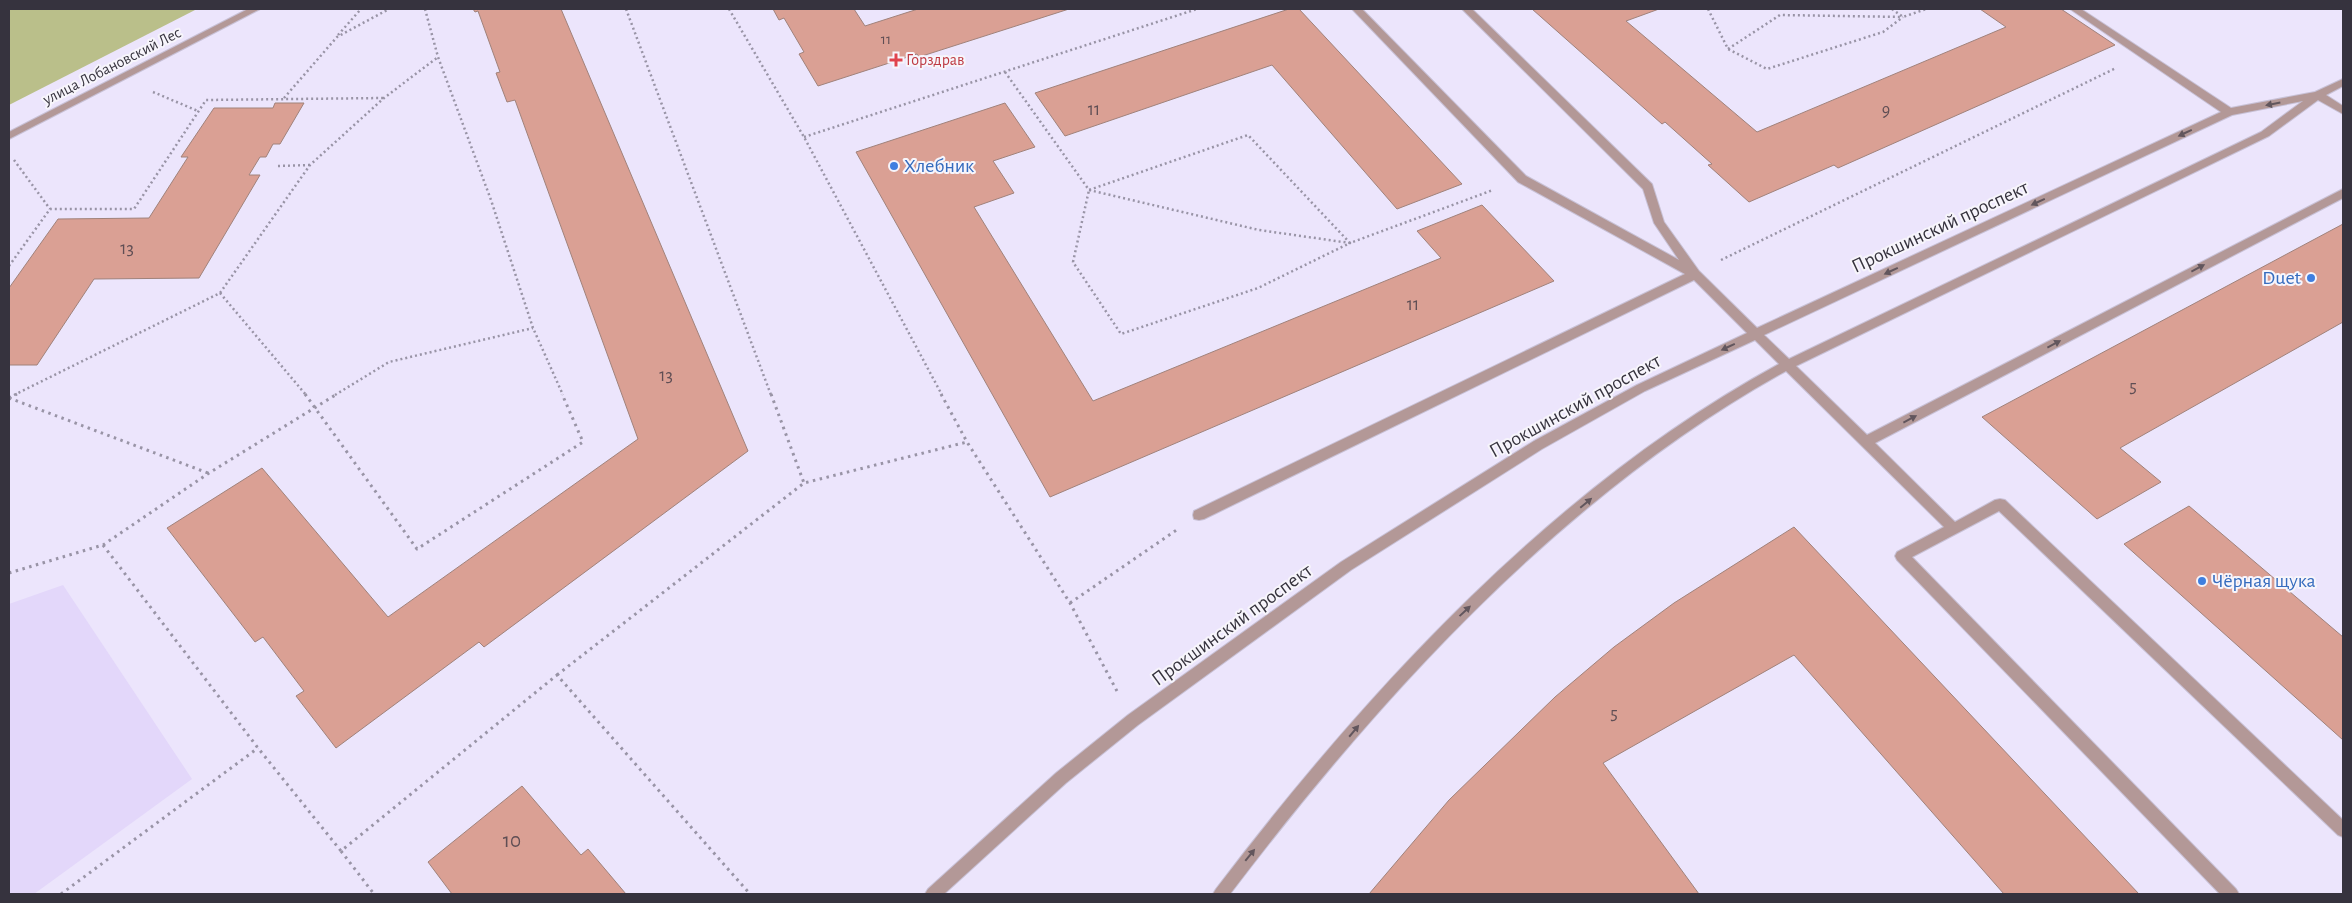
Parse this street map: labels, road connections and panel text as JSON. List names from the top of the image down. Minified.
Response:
{"streets":{"street":["улица Лобановский Лес","Прокшинский проспект"]},"places":{"health":["Горздрав"],"other":["Хлебник","Duet","Чёрная щука"]},"house_numbers":["11","11","9","13","11","13","5","5","10"]}
